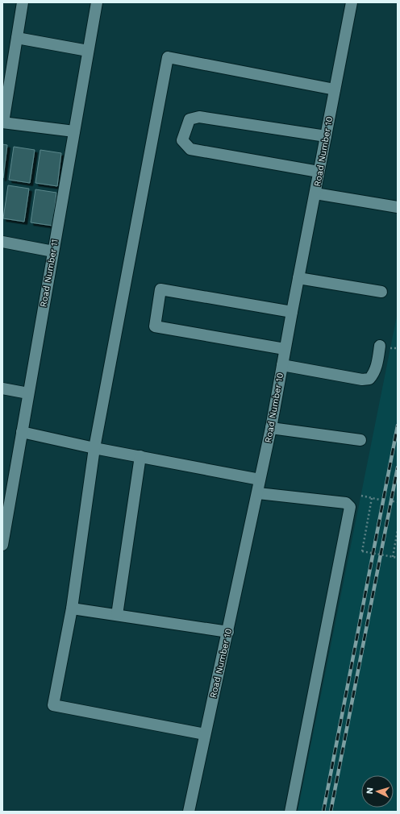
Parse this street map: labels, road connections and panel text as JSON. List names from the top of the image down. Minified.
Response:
{"streets":{"street":["Road Number 10","Road Number 11"]},"north":"left"}
